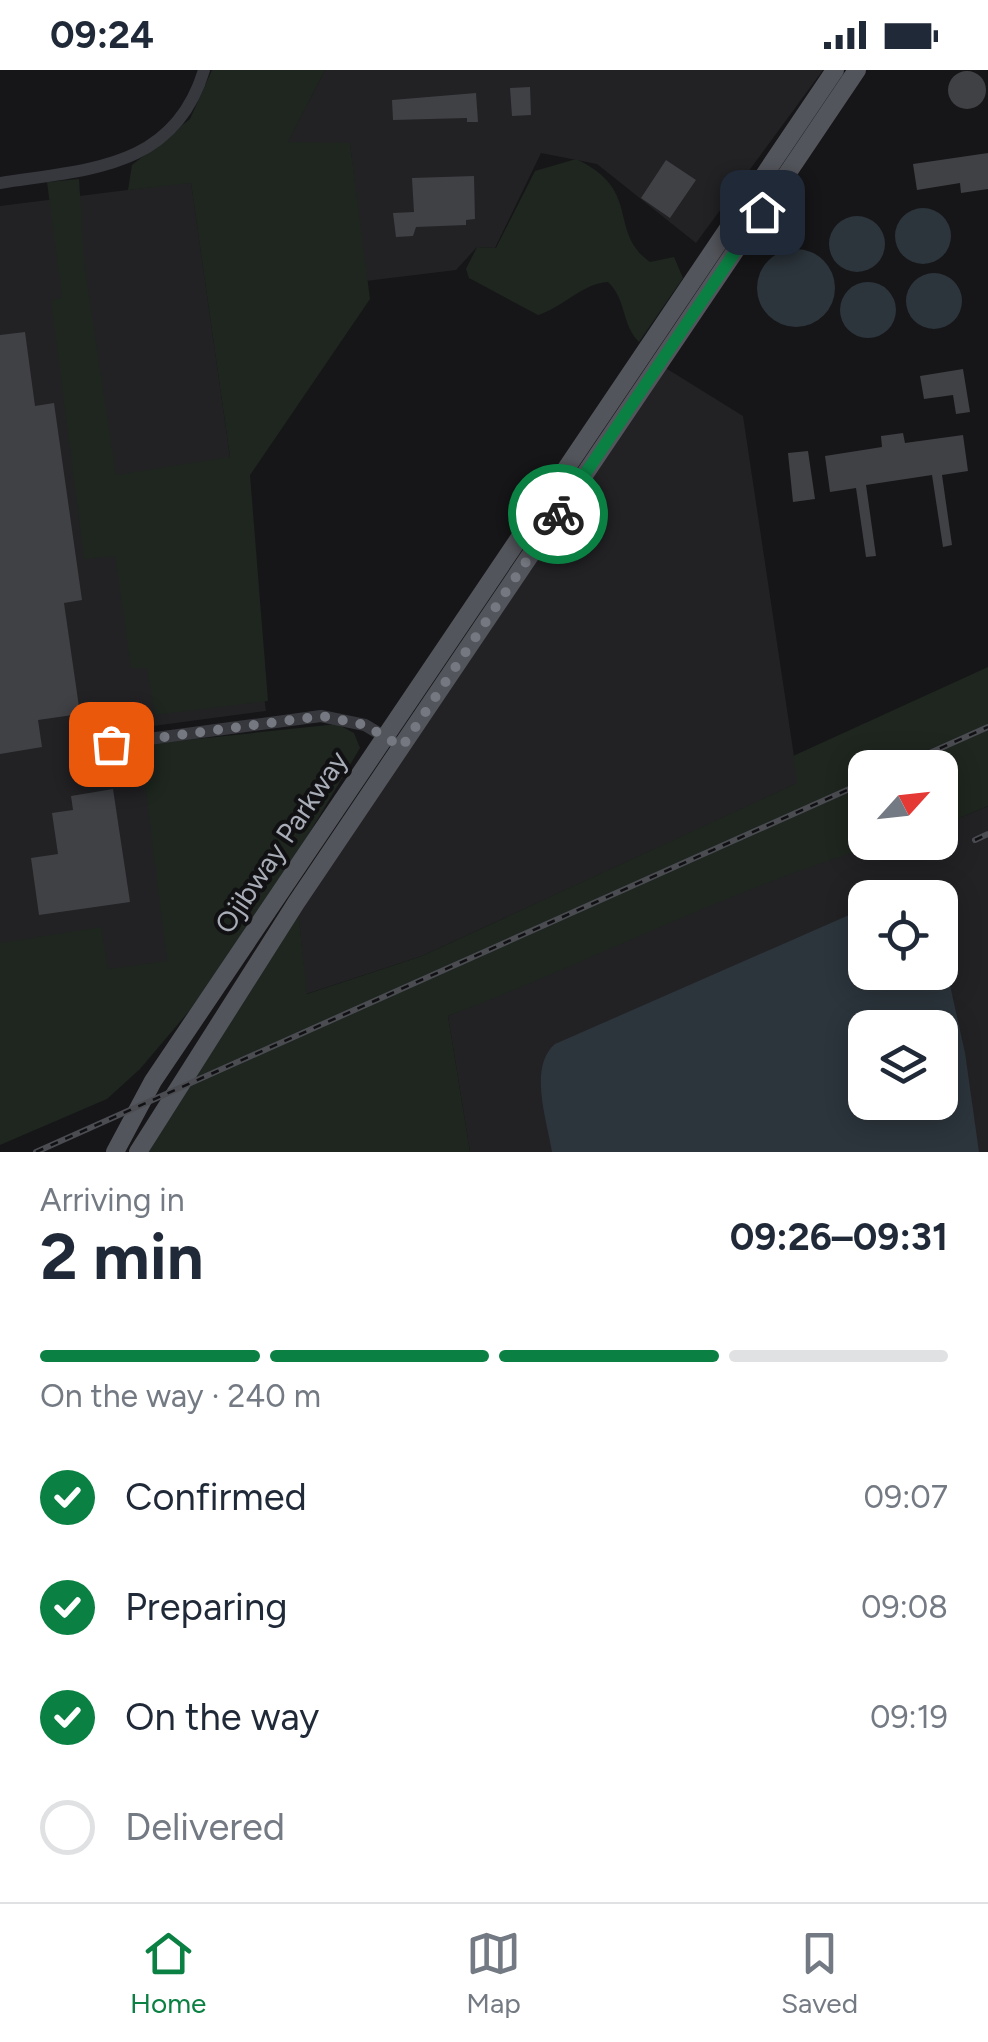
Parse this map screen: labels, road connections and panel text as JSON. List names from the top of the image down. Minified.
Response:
{"streets":{"main road":["Ojibway Parkway"]},"north":"top right","page":{"status":"09:24","heading":["2 min","Arriving in","09:26–09:31"],"bar":"On the way · 240 m","list":[["Confirmed","09:07"],["Preparing","09:08"],["On the way","09:19"],"Delivered"],"tabs":["Home","Map","Saved"]}}
